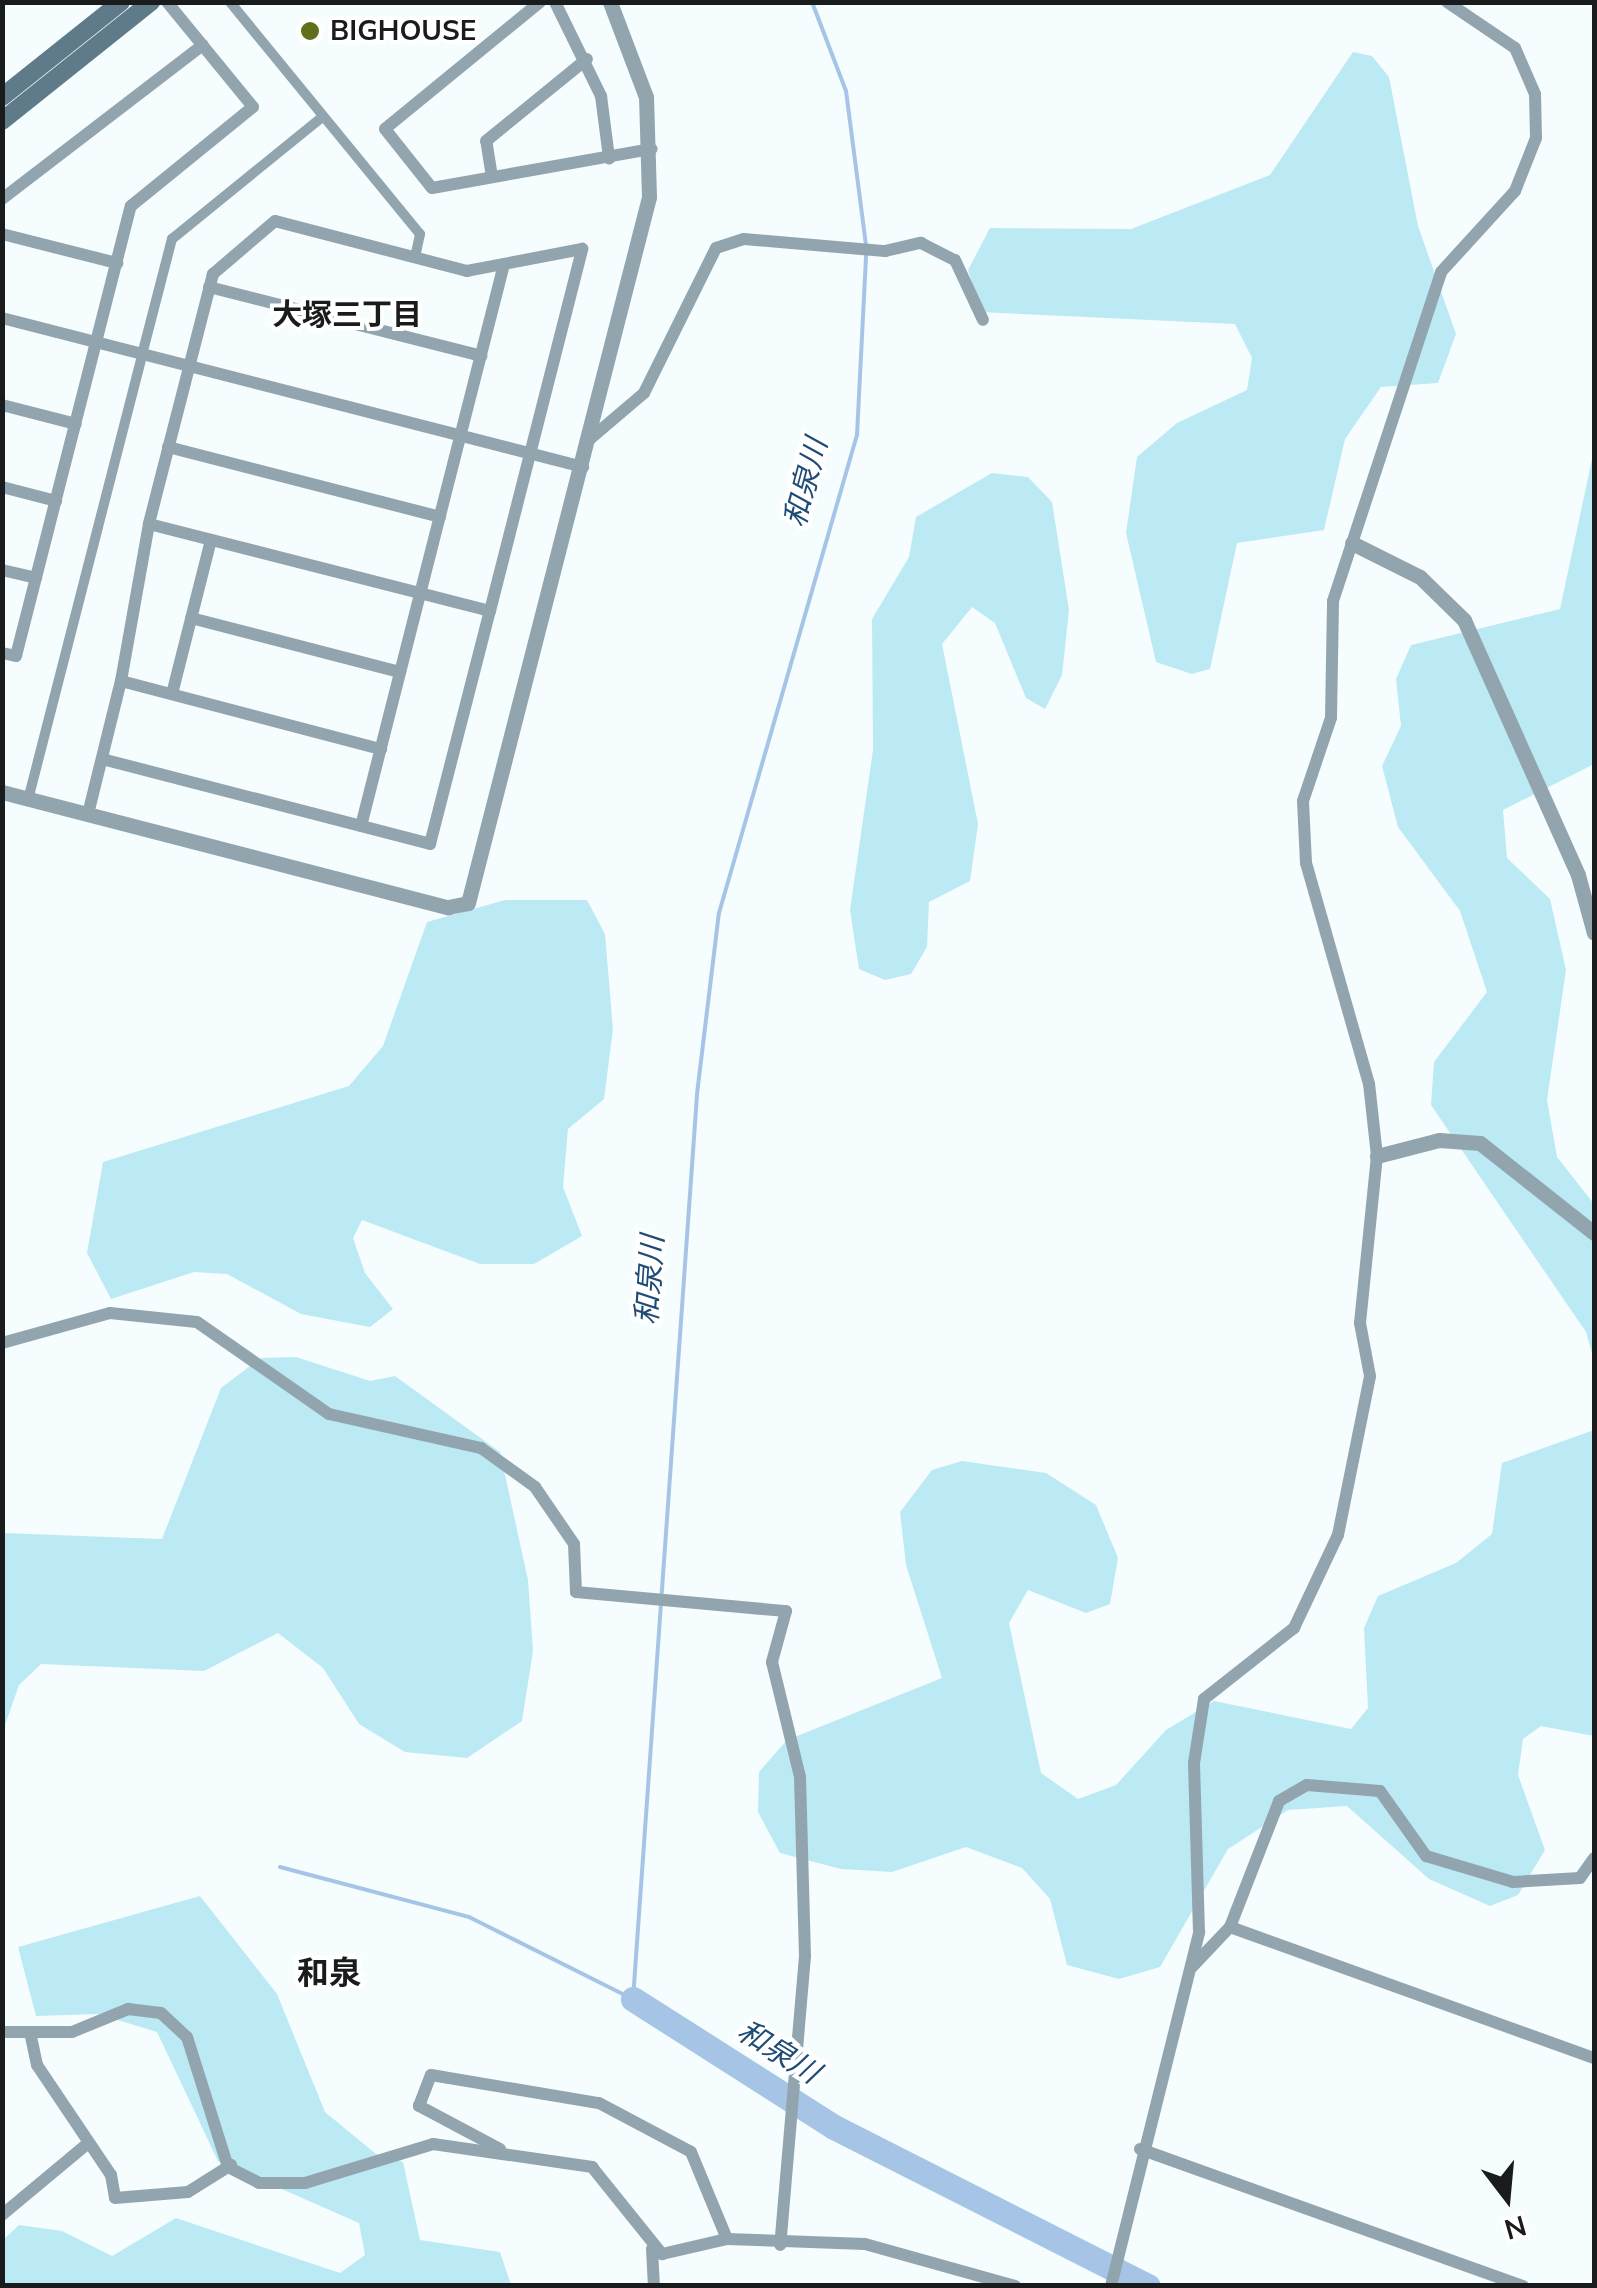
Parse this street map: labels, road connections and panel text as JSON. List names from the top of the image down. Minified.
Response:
{"districts":["大塚三丁目","和泉"],"water":["和泉川"],"places":["BIGHOUSE"],"north":"bottom"}
